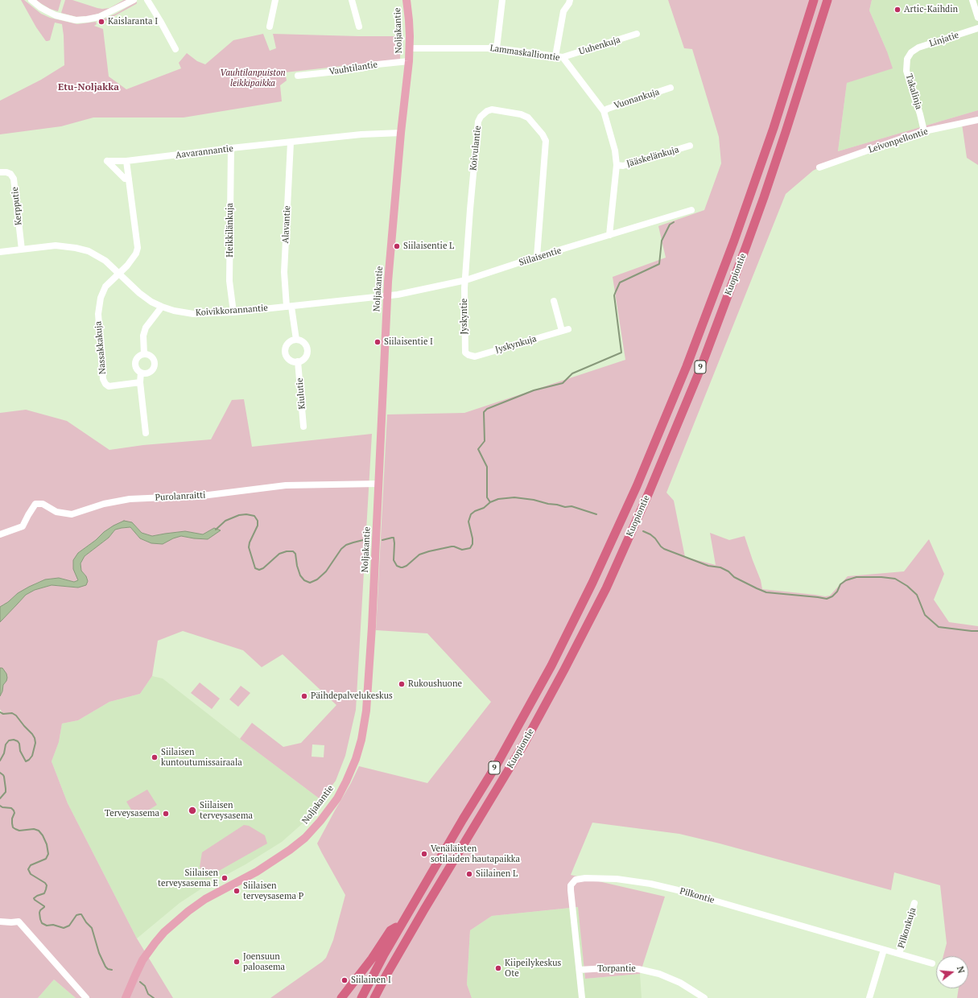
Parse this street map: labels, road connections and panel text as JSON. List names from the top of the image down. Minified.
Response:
{"streets":{"highway":["Kuopiontie","9"],"main road":["Noljakantie"],"street":["Linjatie","Uuhenkuja","Lammaskalliontie","Vauhtilantie","Takalinja","Vuonankuja","Leivonpellontie","Koivulantie","Aavarannantie","Jääskelänkuja","Kerpputie","Alavantie","Heikkilänkuja","Siilaisentie","Koivikkorannantie","Jyskyntie","Jyskynkuja","Nassakkakuja","Kiulutie","Purolanraitti","Pilkontie","Pilkonkuja","Torpantie"]},"crossings":[["Noljakantie","Lammaskalliontie"],["Noljakantie","Vauhtilantie"],["Noljakantie","Aavarannantie"],["Noljakantie","Siilaisentie"],["Noljakantie","Koivikkorannantie"],["Noljakantie","Purolanraitti"],["Linjatie","Takalinja"],["Uuhenkuja","Lammaskalliontie"],["Lammaskalliontie","Vuonankuja"],["Lammaskalliontie","Jääskelänkuja"],["Lammaskalliontie","Siilaisentie"],["Takalinja","Leivonpellontie"],["Koivulantie","Siilaisentie"],["Koivulantie","Jyskyntie"],["Aavarannantie","Alavantie"],["Aavarannantie","Heikkilänkuja"],["Kerpputie","Koivikkorannantie"],["Alavantie","Koivikkorannantie"],["Heikkilänkuja","Koivikkorannantie"],["Siilaisentie","Koivikkorannantie"],["Siilaisentie","Jyskyntie"],["Koivikkorannantie","Nassakkakuja"],["Jyskyntie","Jyskynkuja"],["Pilkontie","Pilkonkuja"],["Pilkontie","Torpantie"]],"districts":["Etu-Noljakka"],"parks":["Vauhtilanpuiston leikkipaikka"],"places":["Artic-Kaihdin","Kaislaranta I","Siilaisentie L","Siilaisentie I","Rukoushuone","Päihdepalvelukeskus","Siilaisen kuntoutumissairaala","Siilaisen terveysasema","Terveysasema","Venäläisten sotilaiden hautapaikka","Siilainen L","Siilaisen terveysasema E","Siilaisen terveysasema P","Joensuun paloasema","Kiipeilykeskus Ote","Siilainen I"],"north":"right"}
